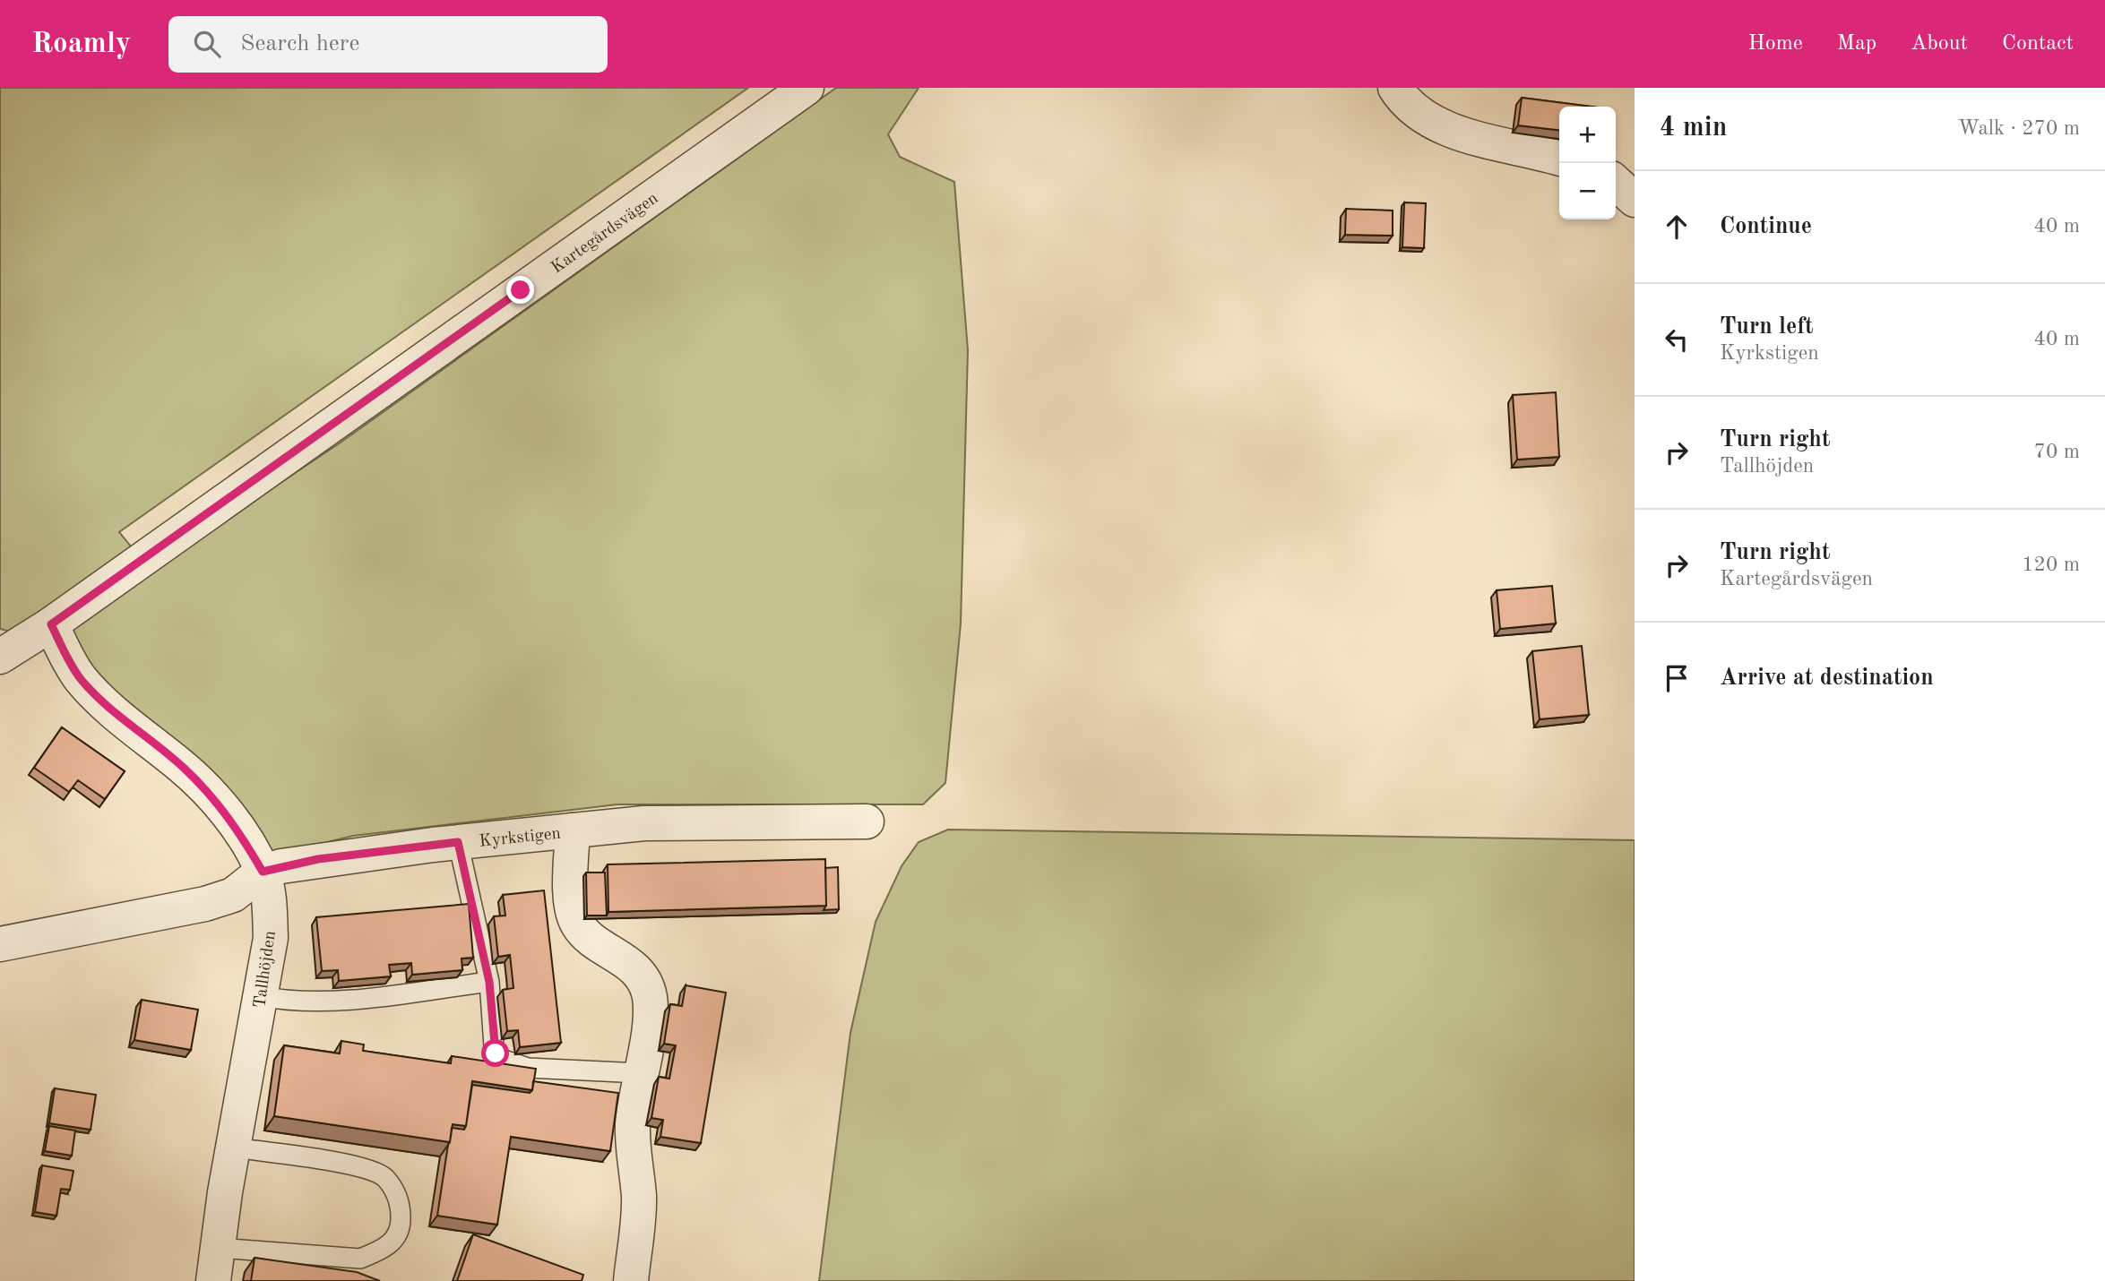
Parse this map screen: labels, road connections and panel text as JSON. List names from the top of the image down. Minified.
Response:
{"streets":{"street":["Kartegårdsvägen","Kyrkstigen","Tallhöjden"]},"crossings":[["Kartegårdsvägen","Tallhöjden"],["Kyrkstigen","Tallhöjden"]],"page":{"header":"Roamly","search":"Search here","nav":["Home","Map","About","Contact"],"heading":["4 min","Walk · 270 m"],"map_buttons":["+","−"],"list":[["Continue","40 m"],["Turn left","Kyrkstigen","40 m"],["Turn right","Tallhöjden","70 m"],["Turn right","Kartegårdsvägen","120 m"],"Arrive at destination"]}}
